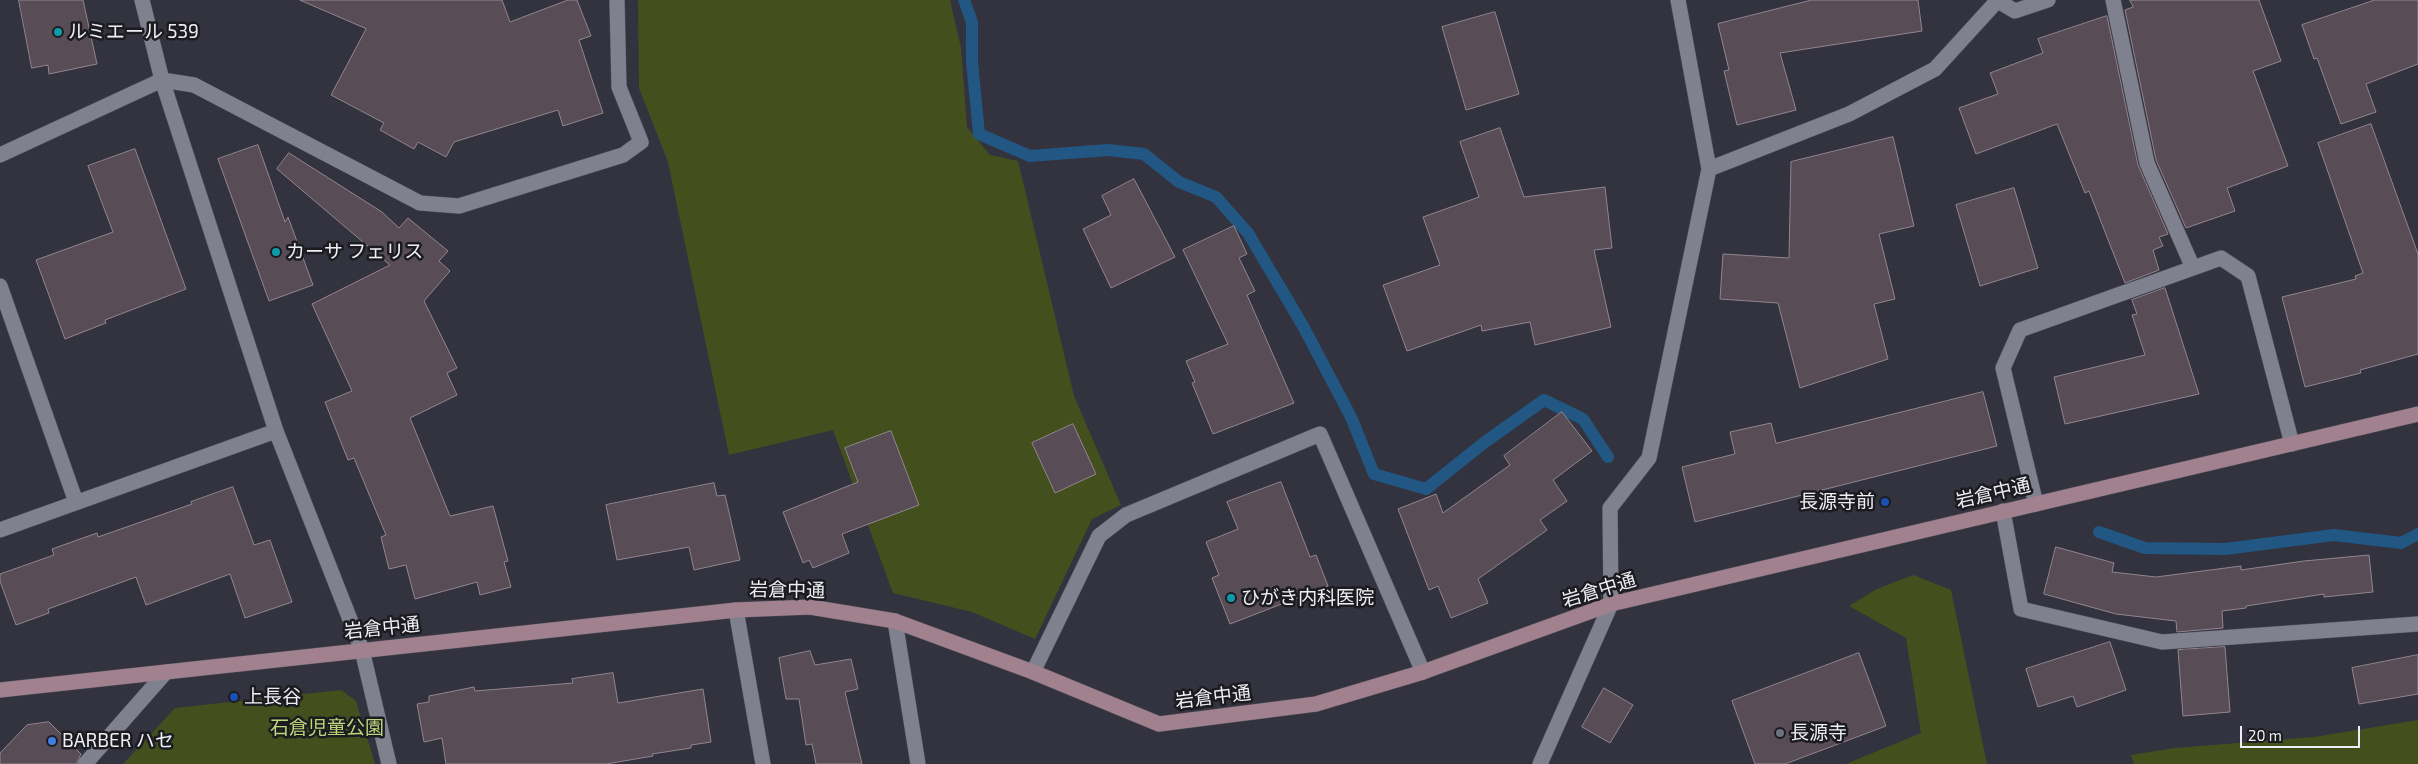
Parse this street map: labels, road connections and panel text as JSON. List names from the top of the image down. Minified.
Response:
{"streets":{"street":["岩倉中通"]},"parks":["石倉児童公園"],"places":["ルミエール 539","カーサ フェリス","長源寺前","ひがき内科医院","上長谷","長源寺","BARBER ハセ"],"scale_bar":"20 m"}
